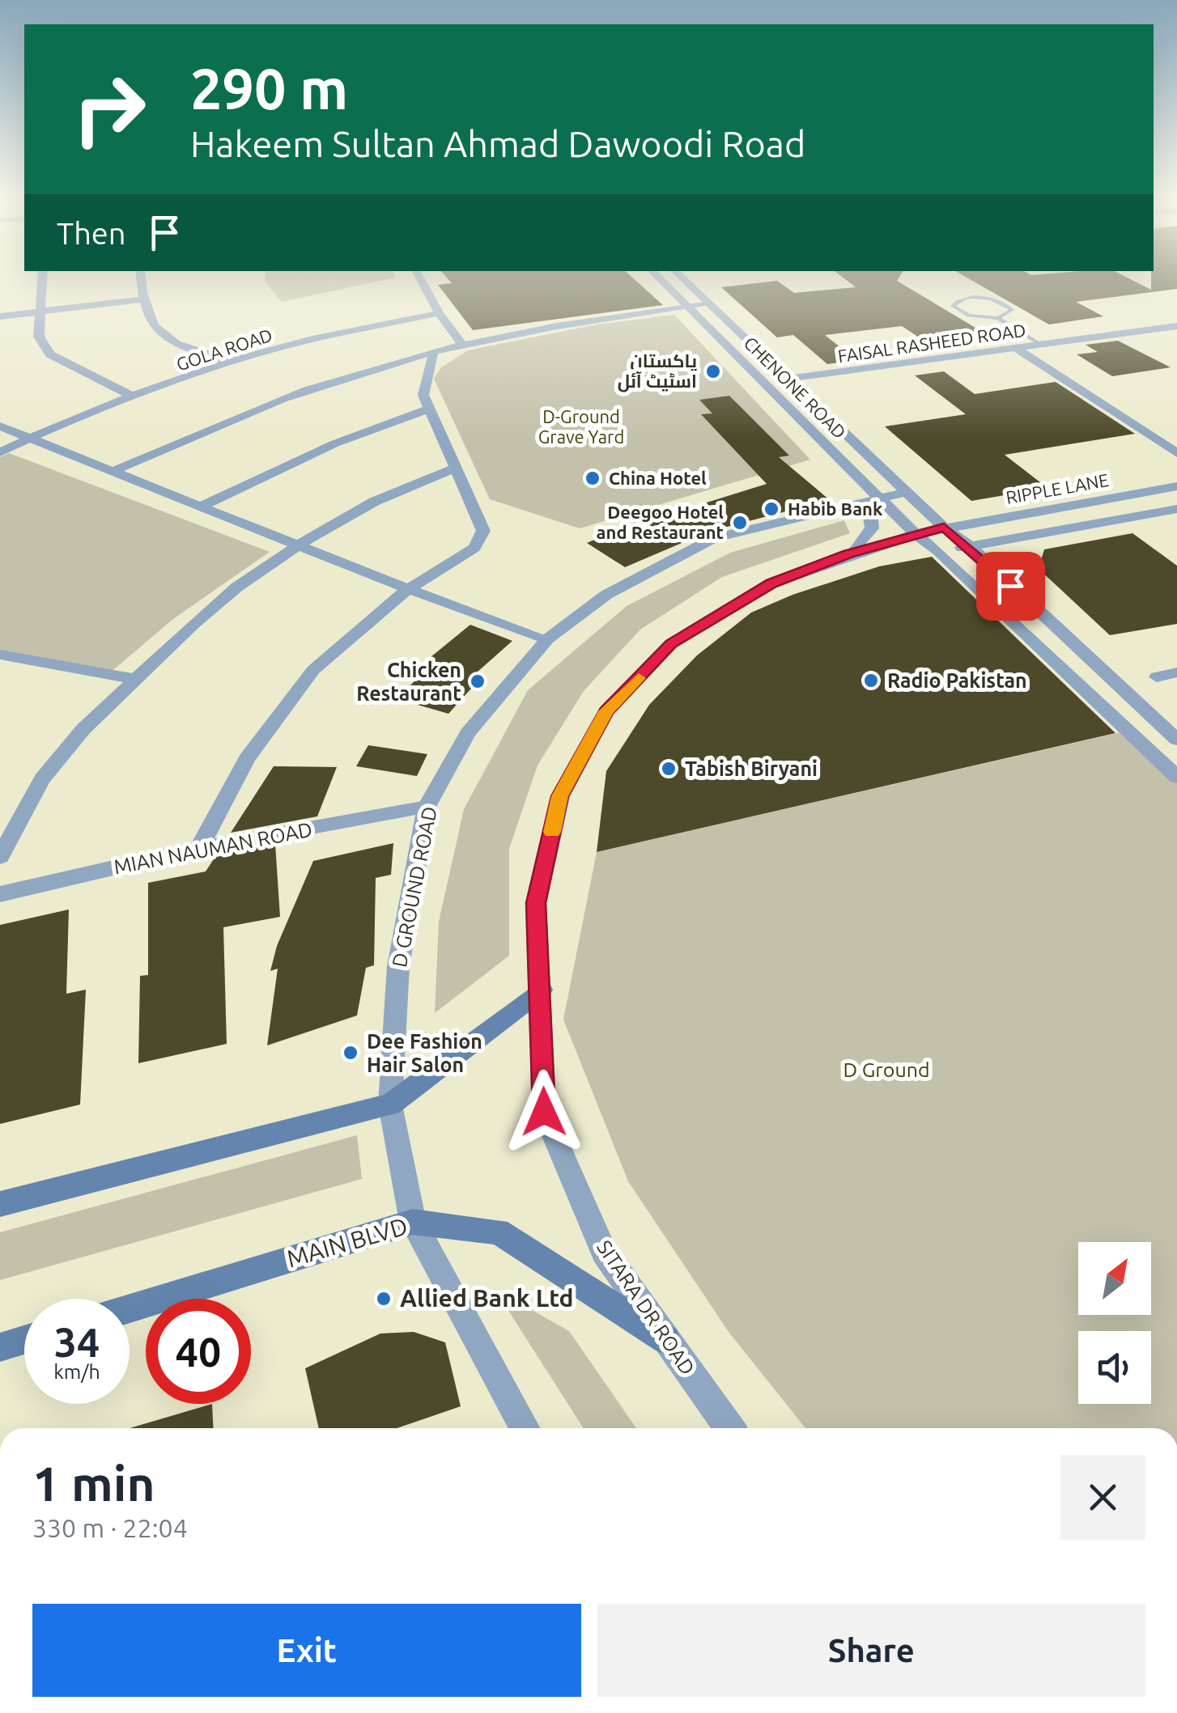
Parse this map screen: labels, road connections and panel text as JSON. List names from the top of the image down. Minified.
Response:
{"streets":{"main road":["MAIN BLVD"],"street":["FAISAL RASHEED ROAD","GOLA ROAD","CHENONE ROAD","RIPPLE LANE","MIAN NAUMAN ROAD","D GROUND ROAD","SITARA DR ROAD"]},"crossings":[["FAISAL RASHEED ROAD","CHENONE ROAD"],["CHENONE ROAD","RIPPLE LANE"],["CHENONE ROAD","D GROUND ROAD"],["CHENONE ROAD","SITARA DR ROAD"],["RIPPLE LANE","SITARA DR ROAD"],["MIAN NAUMAN ROAD","D GROUND ROAD"],["D GROUND ROAD","MAIN BLVD"],["MAIN BLVD","SITARA DR ROAD"]],"parks":["D-Ground Grave Yard","D Ground"],"places":["پاکستان اسٹیٹ آئل","China Hotel","Habib Bank","Deegoo Hotel and Restaurant","Radio Pakistan","Chicken Restaurant","Tabish Biryani","Dee Fashion Hair Salon","Allied Bank Ltd"],"north":"top right","page":{"turn":["290 m","Hakeem Sultan Ahmad Dawoodi Road"],"then":"Then","speed":"34 km/h","limit":"40","heading":["1 min","330 m · 22:04"],"buttons":["Exit","Share"]}}
